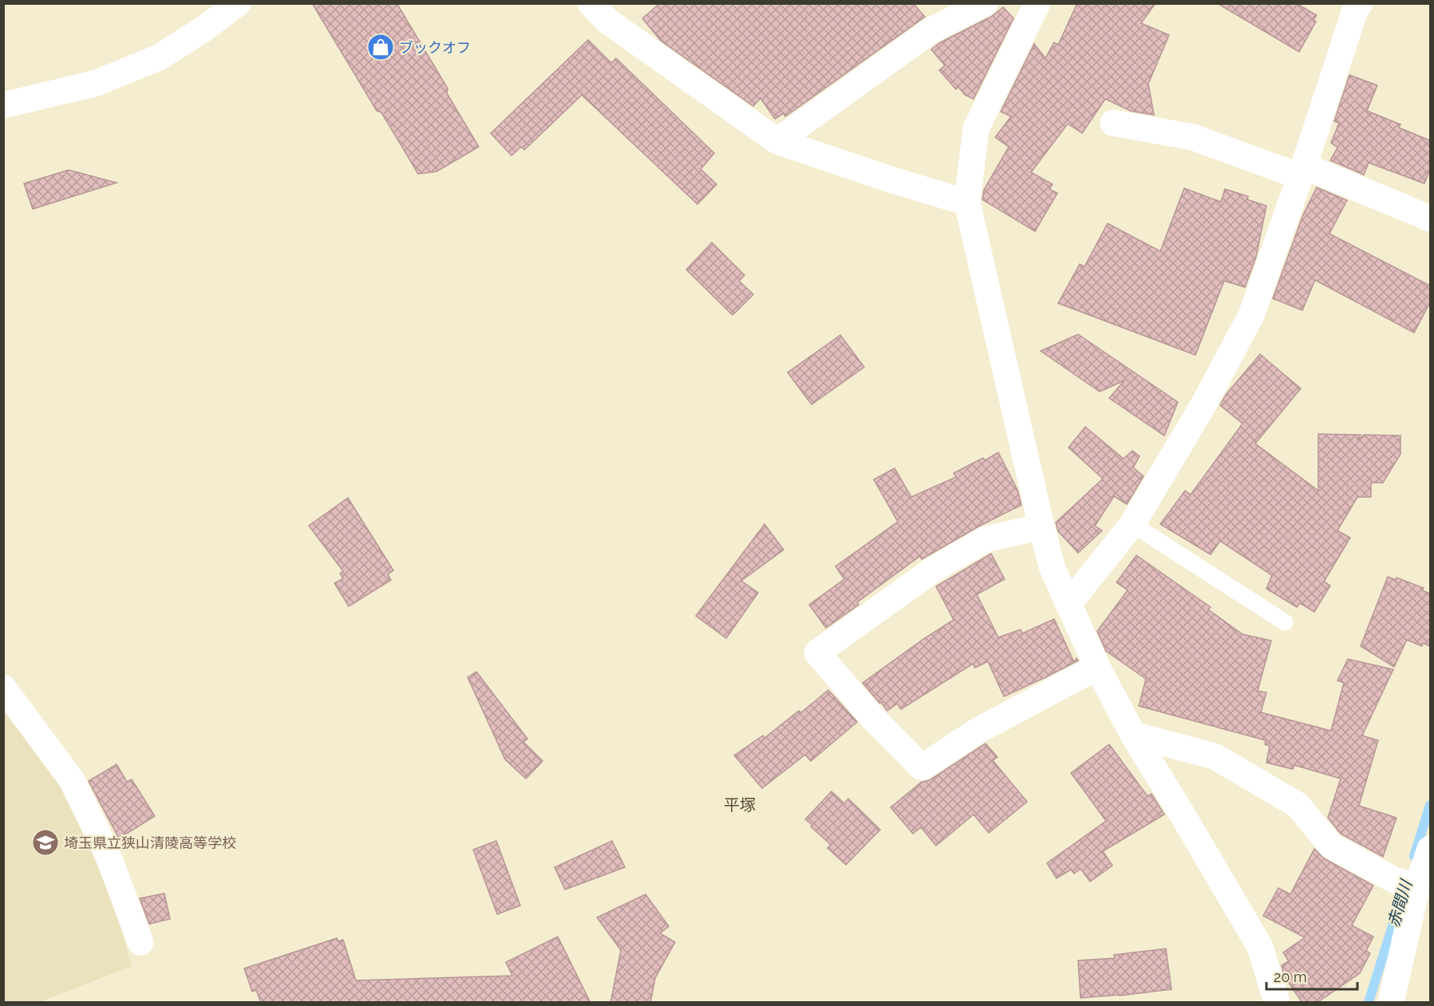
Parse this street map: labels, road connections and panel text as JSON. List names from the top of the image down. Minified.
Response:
{"districts":["平塚"],"water":["赤間川"],"places":{"shop":["ブックオフ"],"school or university":["埼玉県立狭山清陵高等学校"]},"scale_bar":"20 m"}
